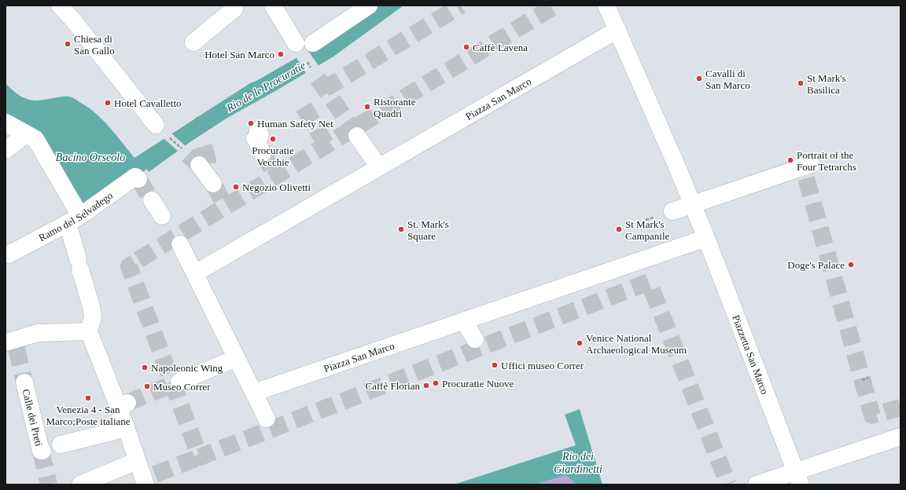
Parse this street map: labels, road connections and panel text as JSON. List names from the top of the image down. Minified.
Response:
{"streets":{"street":["Piazza San Marco","Ramo del Selvadego","Piazzetta San Marco","Calle dei Preti"]},"crossings":[["Piazza San Marco","Piazzetta San Marco"]],"water":["Rio de le Procuratie","Bacino Orseolo","Rio dei Giardinetti"],"places":["Chiesa di San Gallo","Caffè Lavena","Hotel San Marco","Cavalli di San Marco","St Mark's Basilica","Hotel Cavalletto","Ristorante Quadri","Human Safety Net","Procuratie Vecchie","Portrait of the Four Tetrarchs","Negozio Olivetti","St. Mark's Square","St Mark's Campanile","Doge's Palace","Venice National Archaeological Museum","Uffici museo Correr","Napoleonic Wing","Procuratie Nuove","Caffè Florian","Museo Correr","Venezia 4 - San Marco;Poste italiane"]}
